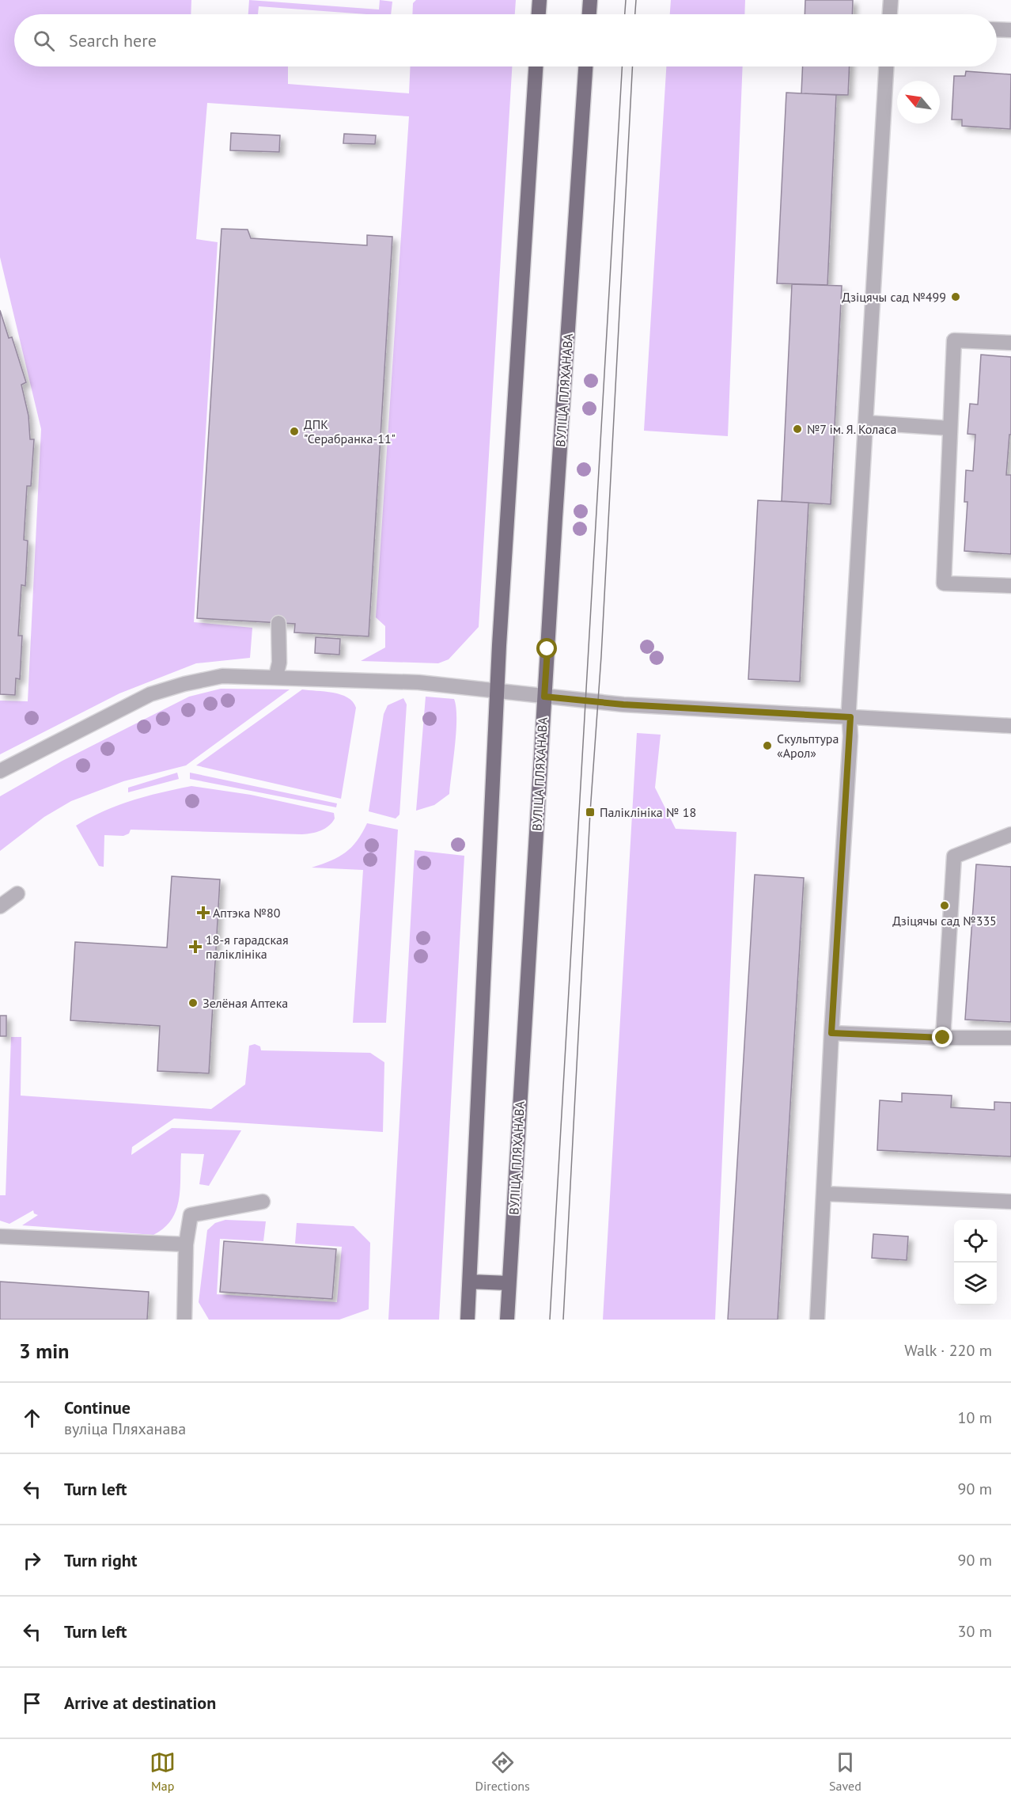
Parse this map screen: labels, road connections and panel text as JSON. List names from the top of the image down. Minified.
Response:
{"streets":{"main road":["ВУЛІЦА ПЛЯХАНАВА"]},"places":{"other":["Дзіцячы сад №499","№7 ім. Я. Коласа","ДПК \"Серабранка-11\"","Скульптура «Арол»","Дзіцячы сад №335","Зелёная Аптека"],"transit":["Паліклініка № 18"],"health":["Аптэка №80","18-я гарадская паліклініка"]},"north":"top left","page":{"search":"Search here","heading":["3 min","Walk · 220 m"],"list":[["Continue","вуліца Пляханава","10 m"],["Turn left","90 m"],["Turn right","90 m"],["Turn left","30 m"],"Arrive at destination"],"nav":["Map","Directions","Saved"]}}
